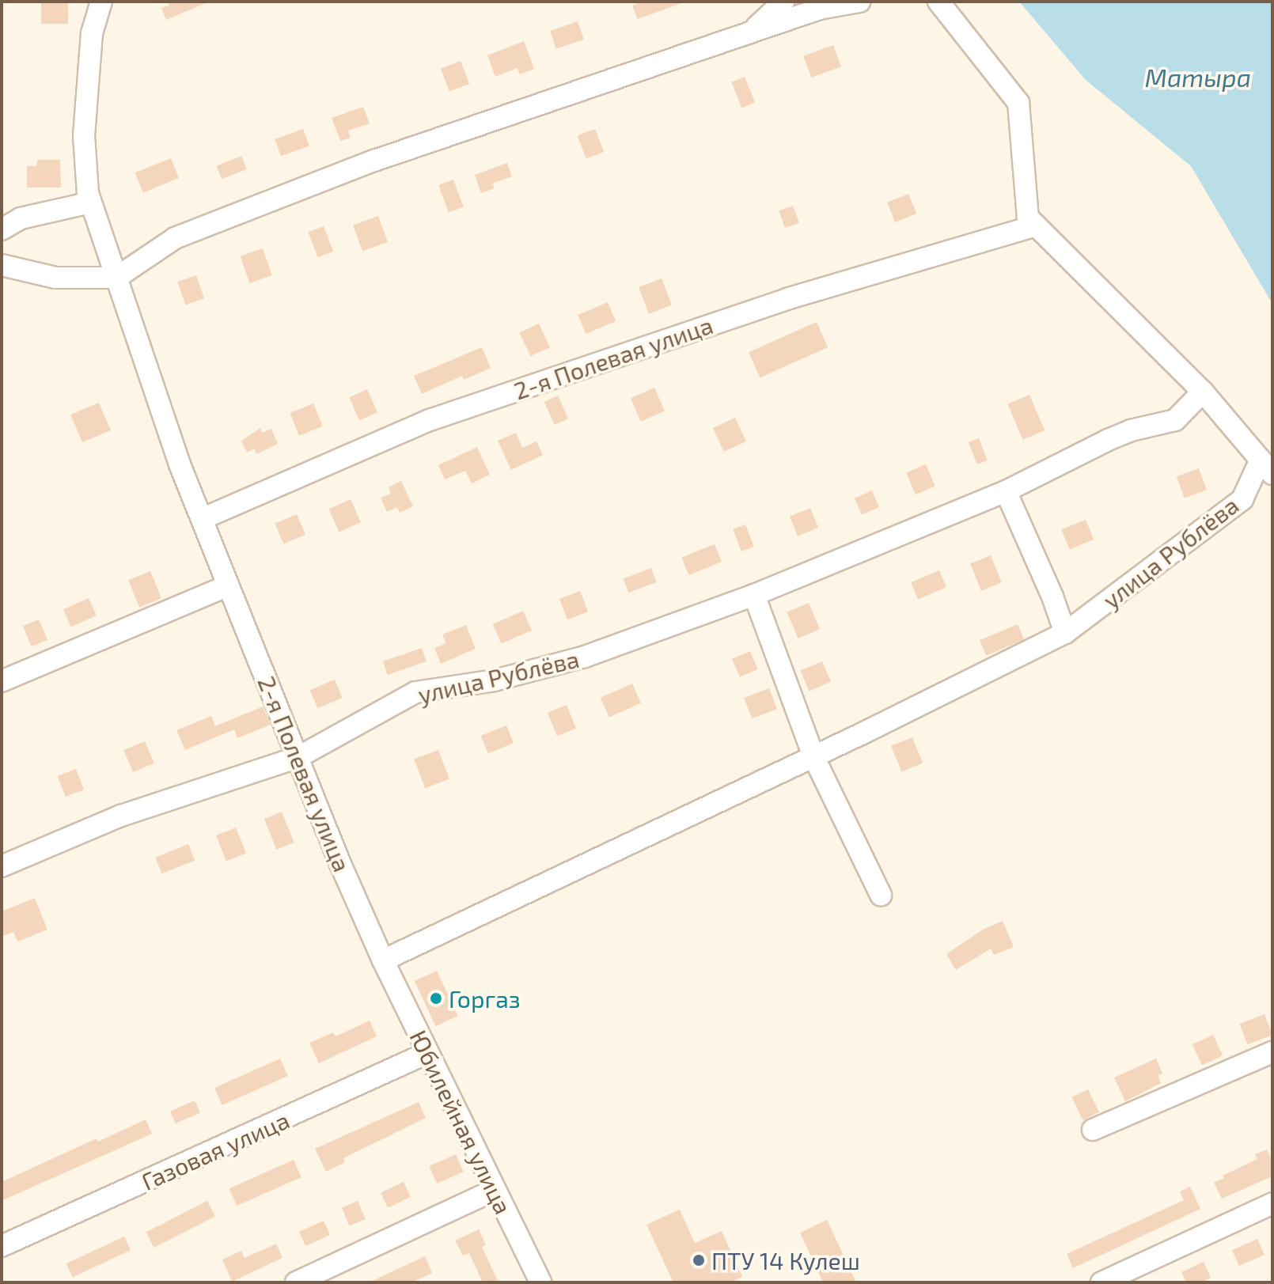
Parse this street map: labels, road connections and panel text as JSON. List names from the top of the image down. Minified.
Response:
{"streets":{"street":["2-я Полевая улица","улица Рублёва","Юбилейная улица","Газовая улица"]},"crossings":[["2-я Полевая улица","улица Рублёва"],["2-я Полевая улица","Юбилейная улица"],["улица Рублёва","Юбилейная улица"],["Юбилейная улица","Газовая улица"]],"water":["Матыра"],"places":["Горгаз","ПТУ 14 Кулеш"]}
